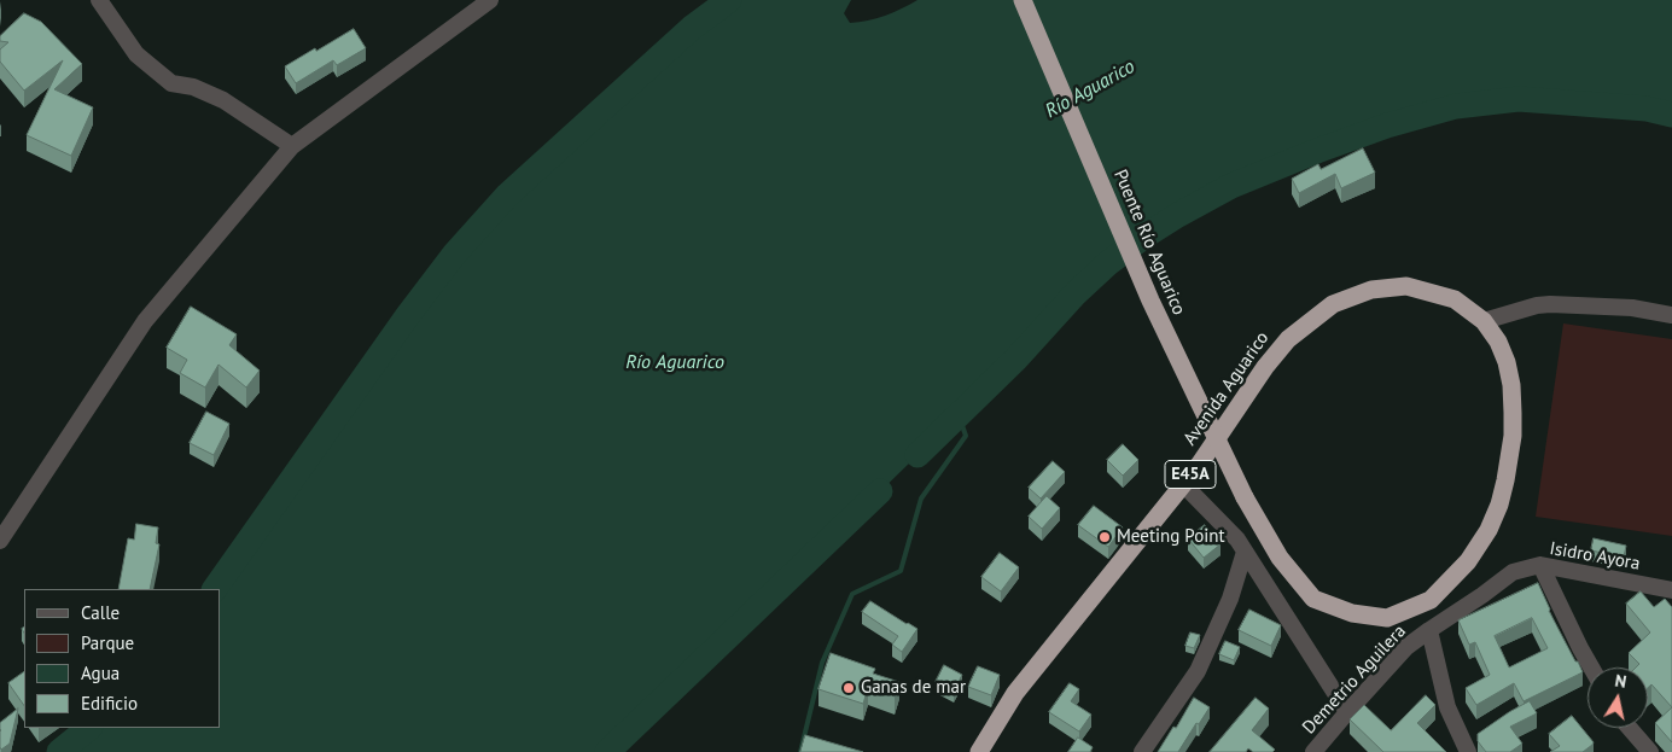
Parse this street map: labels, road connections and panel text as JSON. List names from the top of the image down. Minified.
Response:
{"streets":{"highway":["Puente Río Aguarico","Avenida Aguarico","E45A"],"street":["Isidro Ayora","Demetrio Aguilera"]},"crossings":[["Puente Río Aguarico","Avenida Aguarico"],["Isidro Ayora","Demetrio Aguilera"]],"water":["Río Aguarico"],"places":["Meeting Point","Ganas de mar"],"legend":["Calle","Parque","Agua","Edificio"],"north":"top"}
